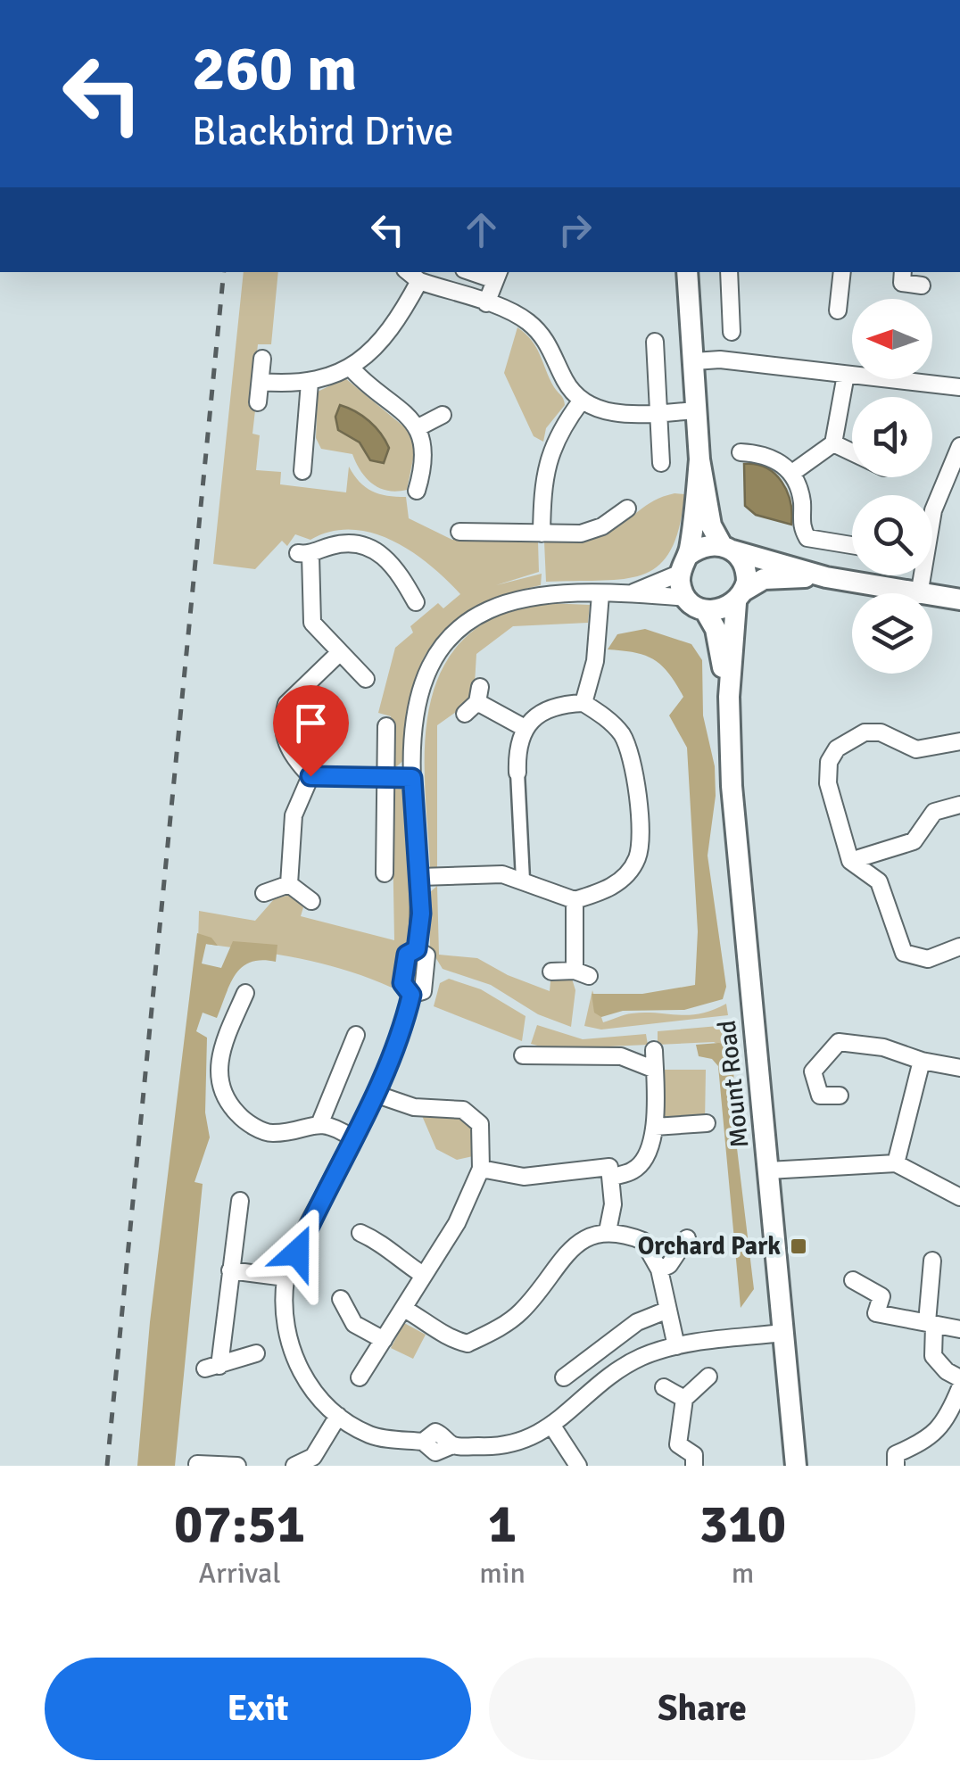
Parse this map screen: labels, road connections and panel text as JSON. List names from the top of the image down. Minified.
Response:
{"streets":{"street":["Mount Road"]},"places":{"transit":["Orchard Park"]},"north":"left","page":{"turn":["260 m","Blackbird Drive"],"eta":["07:51","Arrival","1","min","310","m"],"buttons":["Exit","Share"]}}
